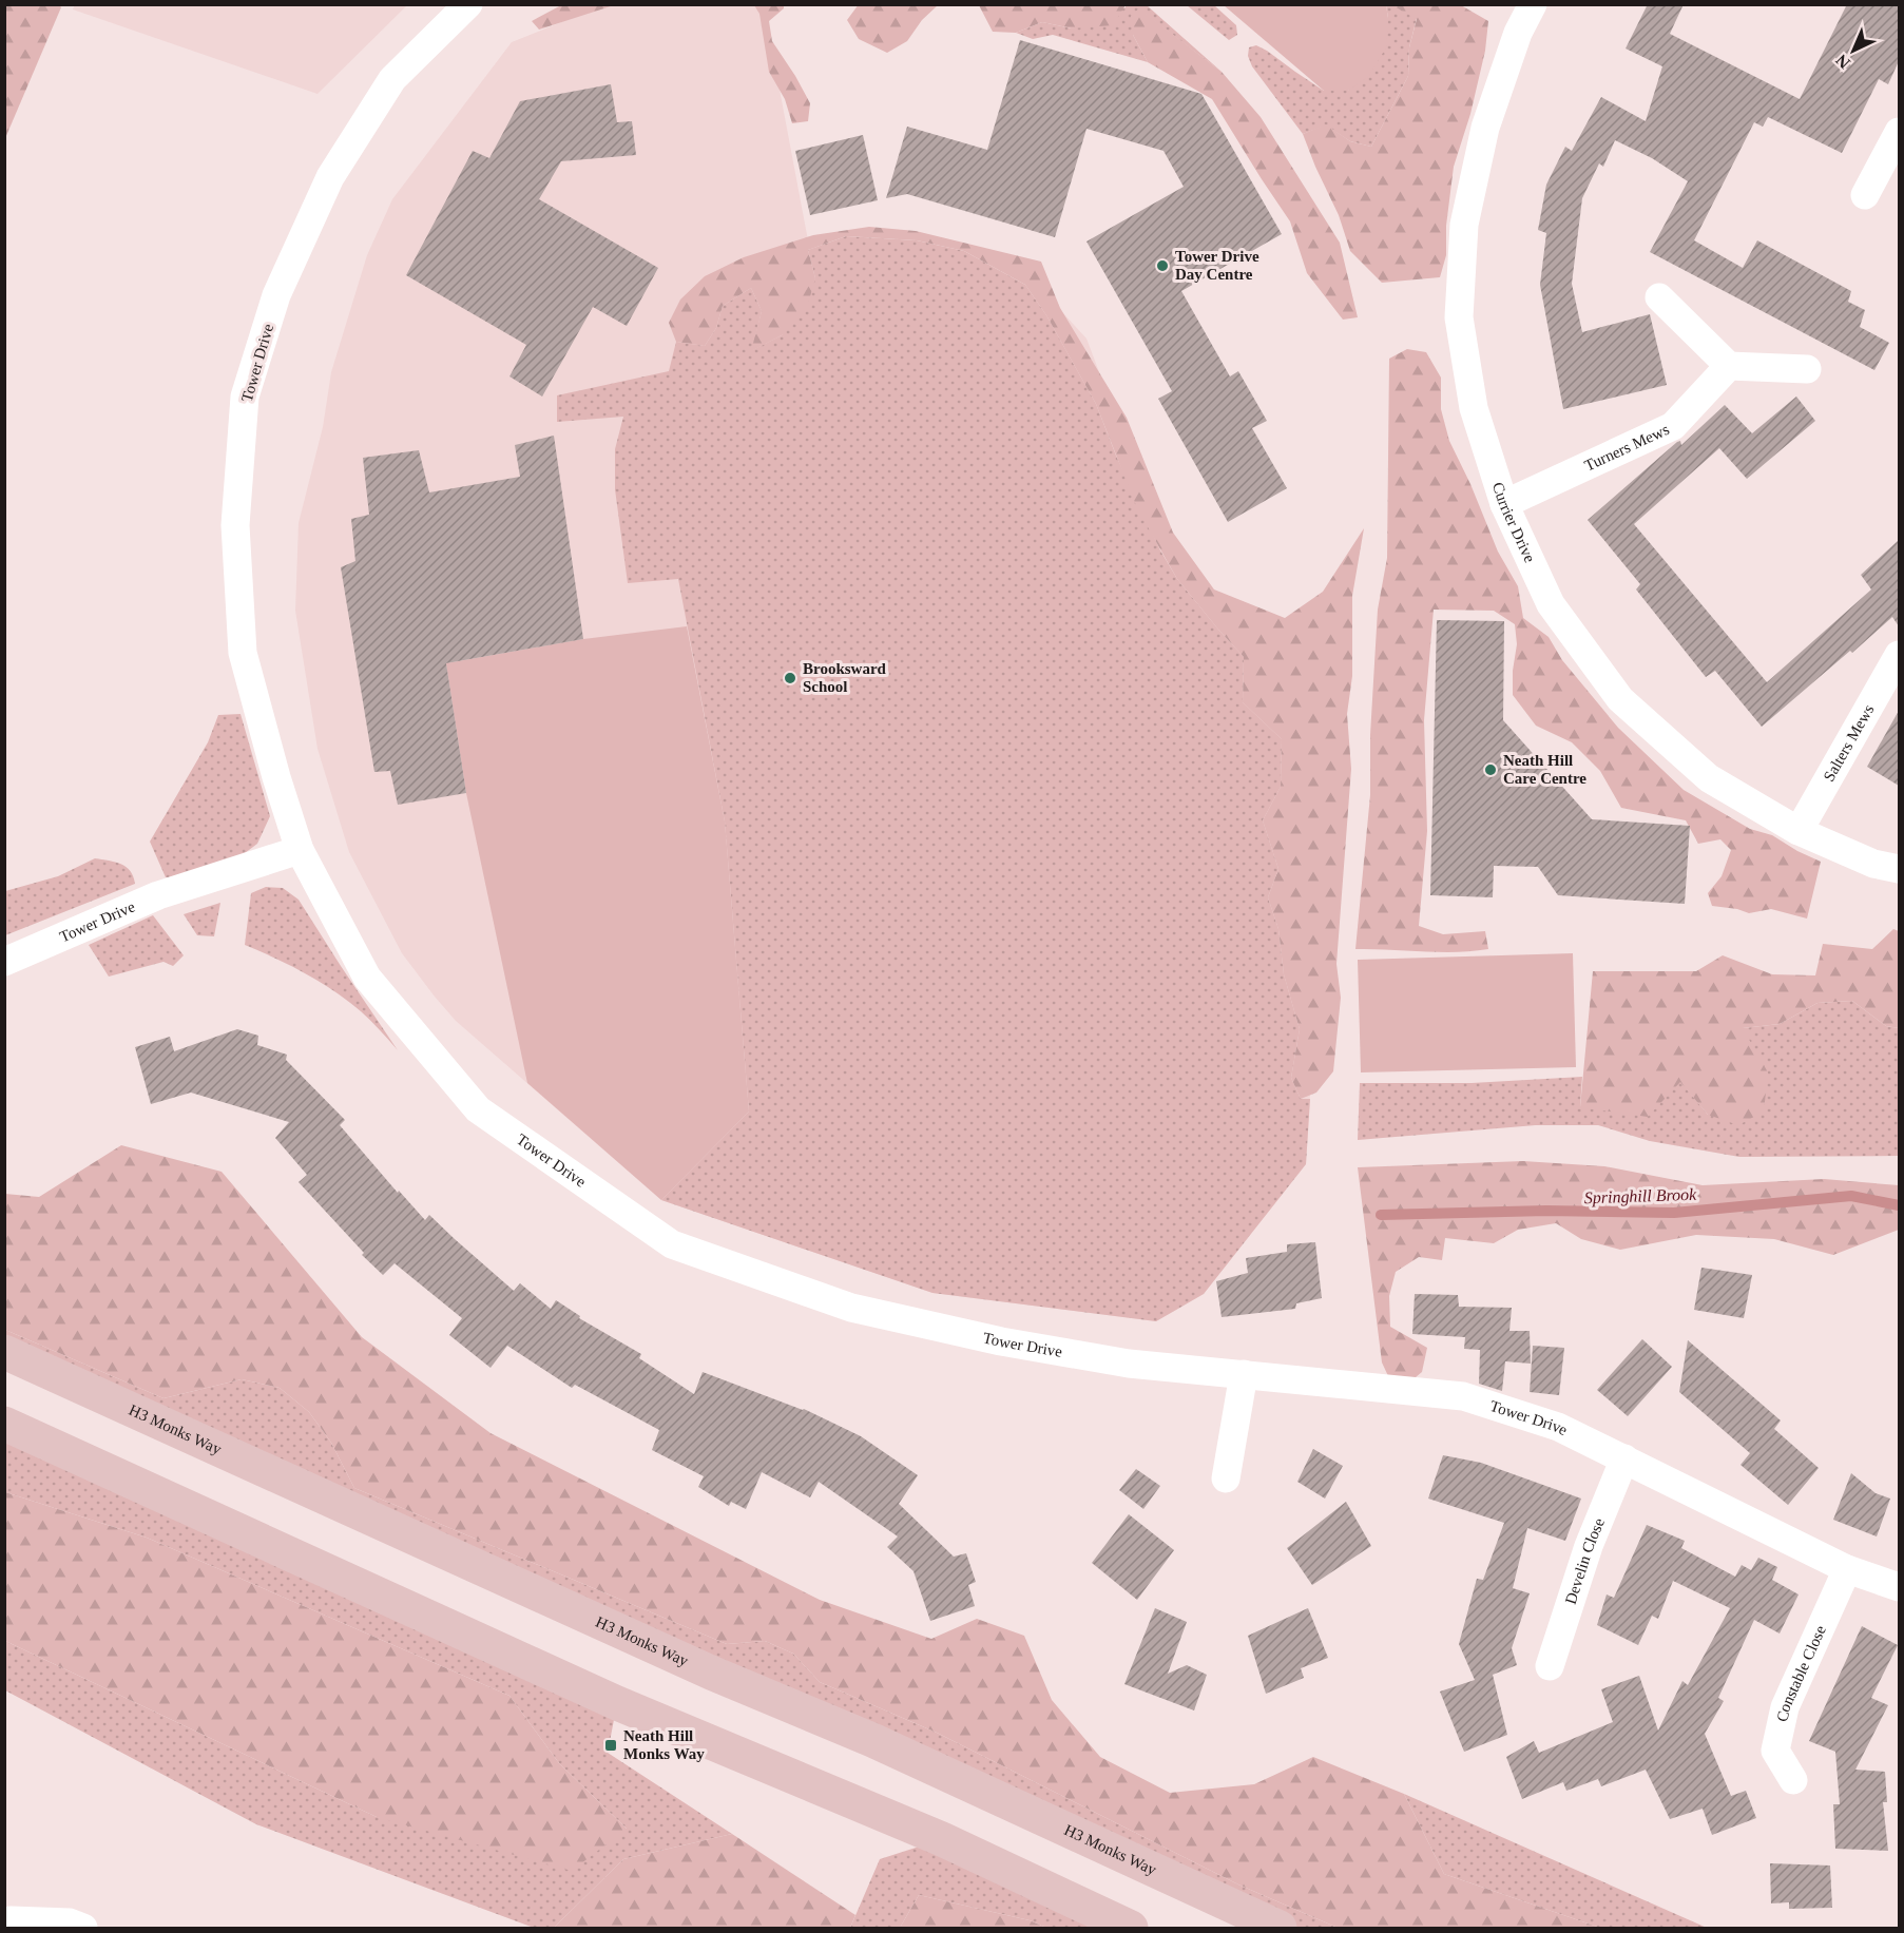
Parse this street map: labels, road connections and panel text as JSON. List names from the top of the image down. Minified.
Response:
{"streets":{"main road":["H3 Monks Way"],"street":["Tower Drive","Turners Mews","Currier Drive","Salters Mews","Develin Close","Constable Close"]},"crossings":[["Tower Drive","Develin Close"],["Tower Drive","Constable Close"],["Turners Mews","Currier Drive"],["Currier Drive","Salters Mews"]],"water":["Springhill Brook"],"places":{"other":["Tower Drive Day Centre","Brooksward School","Neath Hill Care Centre"],"transit":["Neath Hill Monks Way"]},"north":"bottom left"}
